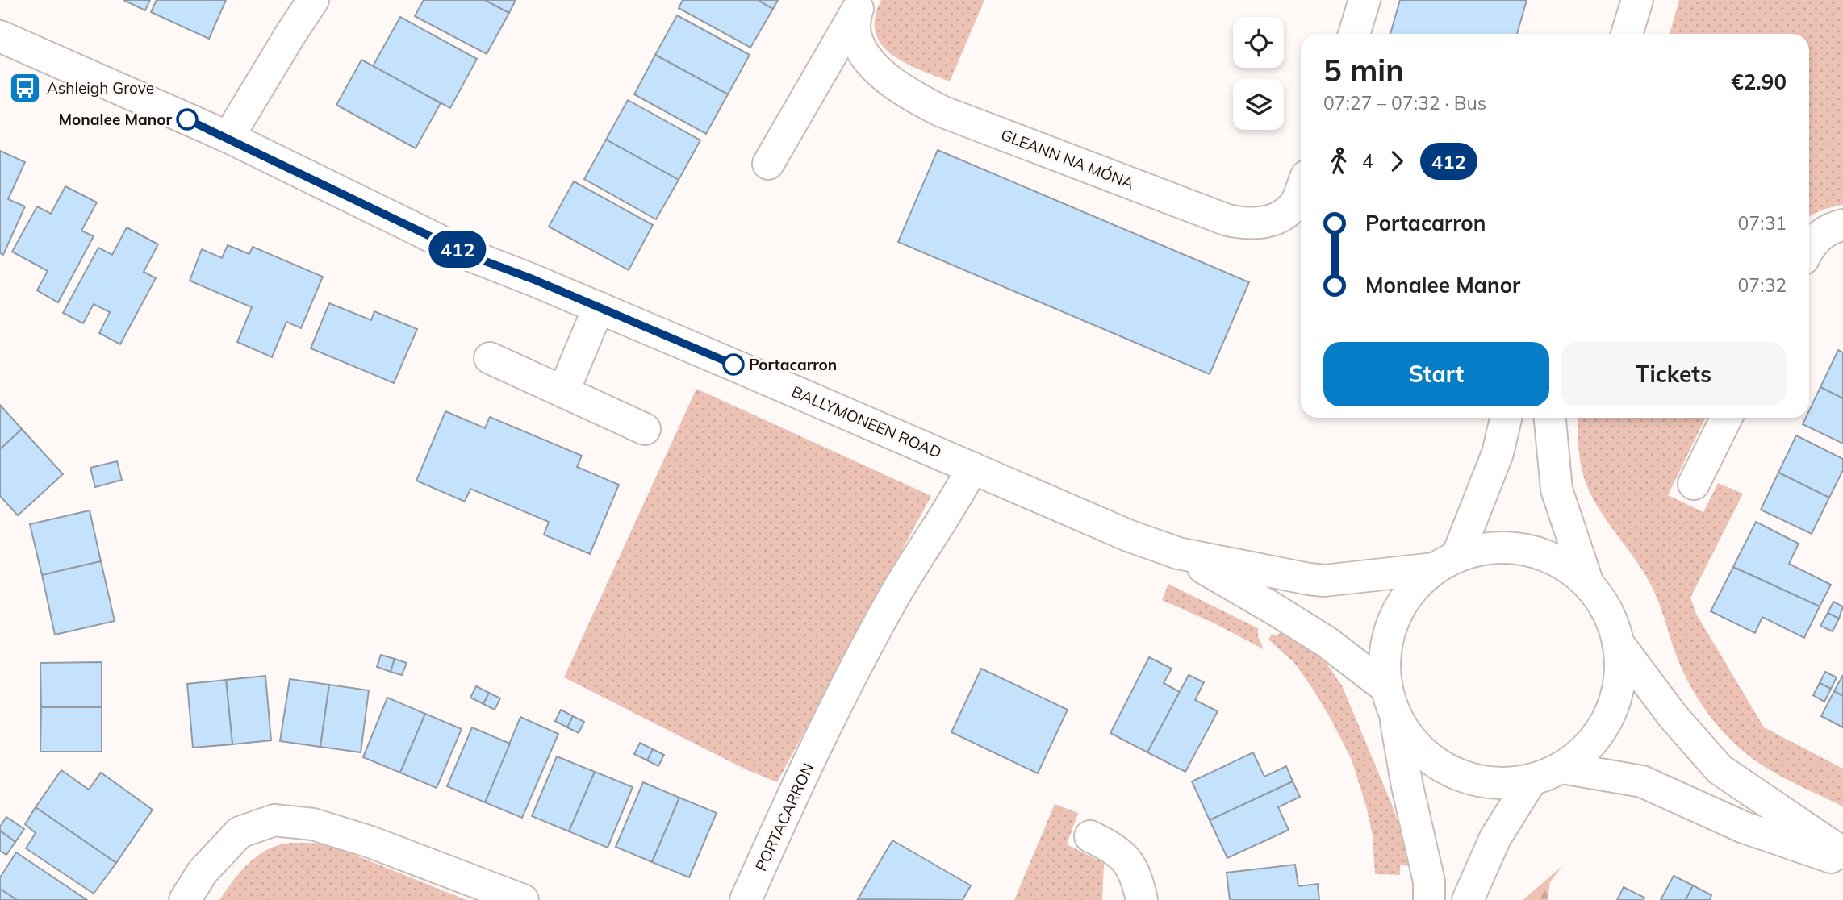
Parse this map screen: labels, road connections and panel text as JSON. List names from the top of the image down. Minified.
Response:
{"streets":{"street":["GLEANN NA MÓNA","BALLYMONEEN ROAD","PORTACARRON"]},"crossings":[["BALLYMONEEN ROAD","PORTACARRON"]],"places":{"bus stop":["Ashleigh Grove"],"other":["Monalee Manor","Portacarron"]},"lines":["bus line 412"],"page":{"on_map":"412","heading":["5 min","07:27 – 07:32 · Bus","€2.90"],"legs":["4","412"],"list":[{"name":"Portacarron","value":"07:31"},{"name":"Monalee Manor","value":"07:32"}],"buttons":["Start","Tickets"]}}
